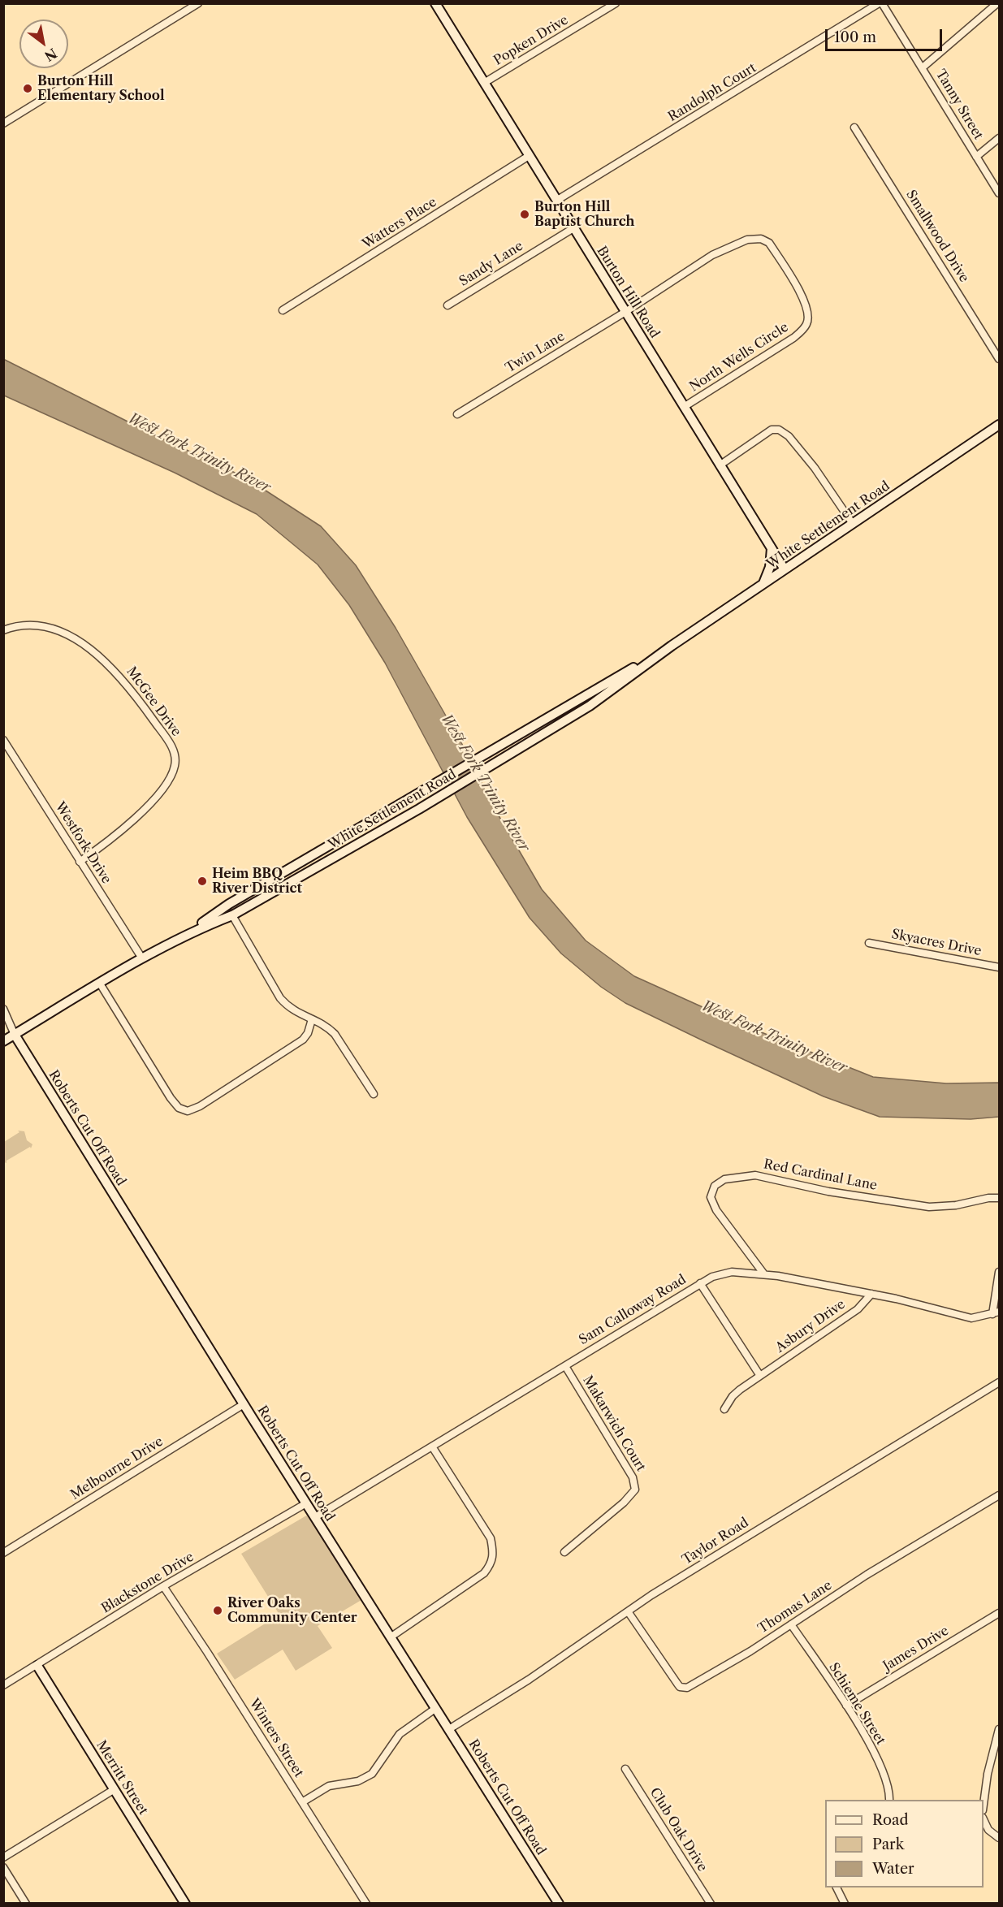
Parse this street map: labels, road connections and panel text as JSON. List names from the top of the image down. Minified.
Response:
{"streets":{"street":["Popken Drive","Randolph Court","Tanny Street","Watters Place","Smallwood Drive","Sandy Lane","Burton Hill Road","Twin Lane","North Wells Circle","White Settlement Road","McGee Drive","Westfork Drive","Skyacres Drive","Roberts Cut Off Road","Red Cardinal Lane","Sam Calloway Road","Asbury Drive","Makarwich Court","Melbourne Drive","Taylor Road","Blackstone Drive","Thomas Lane","James Drive","Schieme Street","Winters Street","Merritt Street","Club Oak Drive"]},"crossings":[["Popken Drive","Burton Hill Road"],["Randolph Court","Tanny Street"],["Randolph Court","Burton Hill Road"],["Watters Place","Burton Hill Road"],["Sandy Lane","Burton Hill Road"],["Burton Hill Road","Twin Lane"],["Burton Hill Road","North Wells Circle"],["Burton Hill Road","White Settlement Road"],["Twin Lane","North Wells Circle"],["White Settlement Road","Westfork Drive"],["White Settlement Road","Roberts Cut Off Road"],["McGee Drive","Westfork Drive"],["Roberts Cut Off Road","Sam Calloway Road"],["Roberts Cut Off Road","Melbourne Drive"],["Roberts Cut Off Road","Taylor Road"],["Roberts Cut Off Road","Blackstone Drive"],["Red Cardinal Lane","Sam Calloway Road"],["Sam Calloway Road","Asbury Drive"],["Sam Calloway Road","Makarwich Court"],["Taylor Road","Thomas Lane"],["Blackstone Drive","Winters Street"],["Blackstone Drive","Merritt Street"],["Thomas Lane","Schieme Street"],["James Drive","Schieme Street"]],"water":["West Fork Trinity River"],"places":["Burton Hill Elementary School","Burton Hill Baptist Church","Heim BBQ River District","River Oaks Community Center"],"legend":["Road","Park","Water"],"scale_bar":"100 m","north":"bottom right"}
